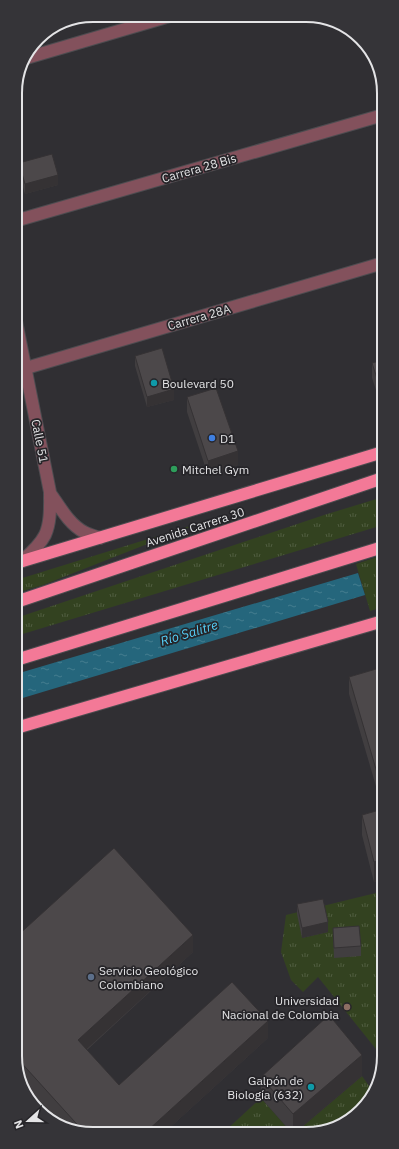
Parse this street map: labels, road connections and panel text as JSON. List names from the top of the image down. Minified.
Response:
{"streets":{"highway":["Avenida Carrera 30"],"street":["Carrera 28 Bis","Carrera 28A","Calle 51"]},"crossings":[["Calle 51","Avenida Carrera 30"]],"water":["Río Salitre"],"places":["Boulevard 50","D1","Mitchel Gym","Servicio Geológico Colombiano","Universidad Nacional de Colombia","Galpón de Biología (632)"],"north":"left"}
